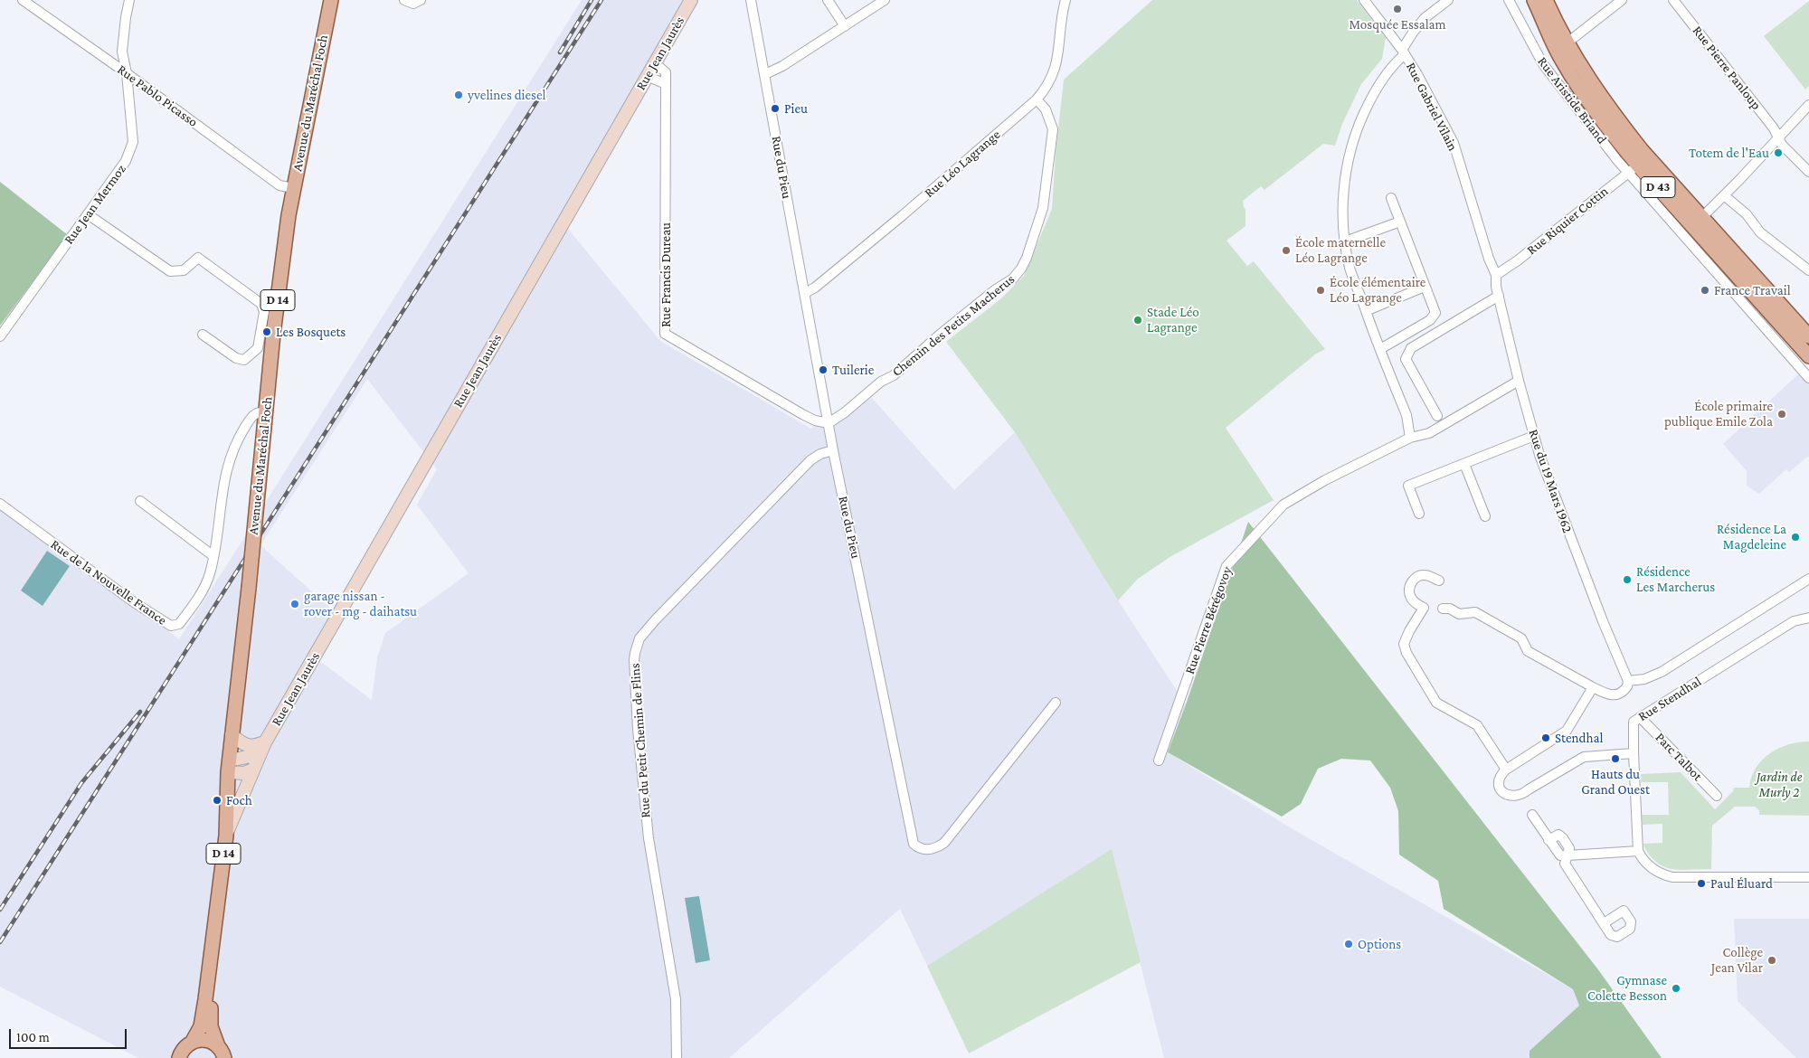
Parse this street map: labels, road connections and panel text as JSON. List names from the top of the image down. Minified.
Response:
{"streets":{"main road":["Rue Jean Jaurès","Avenue du Maréchal Foch","D 43","D 14"],"street":["Rue Pierre Panloup","Rue Pablo Picasso","Rue Aristide Briand","Rue Gabriel Vilain","Rue Léo Lagrange","Rue du Pieu","Rue Jean Mermoz","Rue Riquier Cottin","Rue Francis Dureau","Chemin des Petits Macherus","Rue du 19 Mars 1962","Rue de la Nouvelle France","Rue Pierre Bérégovoy","Rue Stendhal","Rue du Petit Chemin de Flins","Parc Talbot"]},"crossings":[["Rue Jean Jaurès","Avenue du Maréchal Foch"],["Rue Jean Jaurès","Rue Francis Dureau"],["Rue Pablo Picasso","Avenue du Maréchal Foch"],["Rue Pablo Picasso","Rue Jean Mermoz"],["Rue Aristide Briand","D 43"],["Rue Aristide Briand","Rue Riquier Cottin"],["Avenue du Maréchal Foch","Rue de la Nouvelle France"],["Rue Gabriel Vilain","Rue Riquier Cottin"],["Rue Gabriel Vilain","Rue du 19 Mars 1962"],["Rue Léo Lagrange","Rue du Pieu"],["Rue Léo Lagrange","Chemin des Petits Macherus"],["Rue du Pieu","Rue Francis Dureau"],["Rue du Pieu","Chemin des Petits Macherus"],["Rue du Pieu","Rue du Petit Chemin de Flins"],["D 43","Rue Riquier Cottin"],["Rue Riquier Cottin","Rue du 19 Mars 1962"],["Rue Francis Dureau","Chemin des Petits Macherus"],["Rue du 19 Mars 1962","Rue Pierre Bérégovoy"],["Rue du 19 Mars 1962","Rue Stendhal"],["Rue Stendhal","Parc Talbot"]],"parks":["Jardin de Murly 2"],"places":["Mosquée Essalam","yvelines diesel","Pieu","Totem de l'Eau","École maternelle Léo Lagrange","École élémentaire Léo Lagrange","France Travail","Stade Léo Lagrange","Les Bosquets","Tuilerie","École primaire publique Emile Zola","Résidence La Magdeleine","Résidence Les Marcherus","garage nissan - rover - mg - daihatsu","Stendhal","Hauts du Grand Ouest","Foch","Paul Éluard","Options","Collège Jean Vilar","Gymnase Colette Besson"],"scale_bar":"100 m"}
